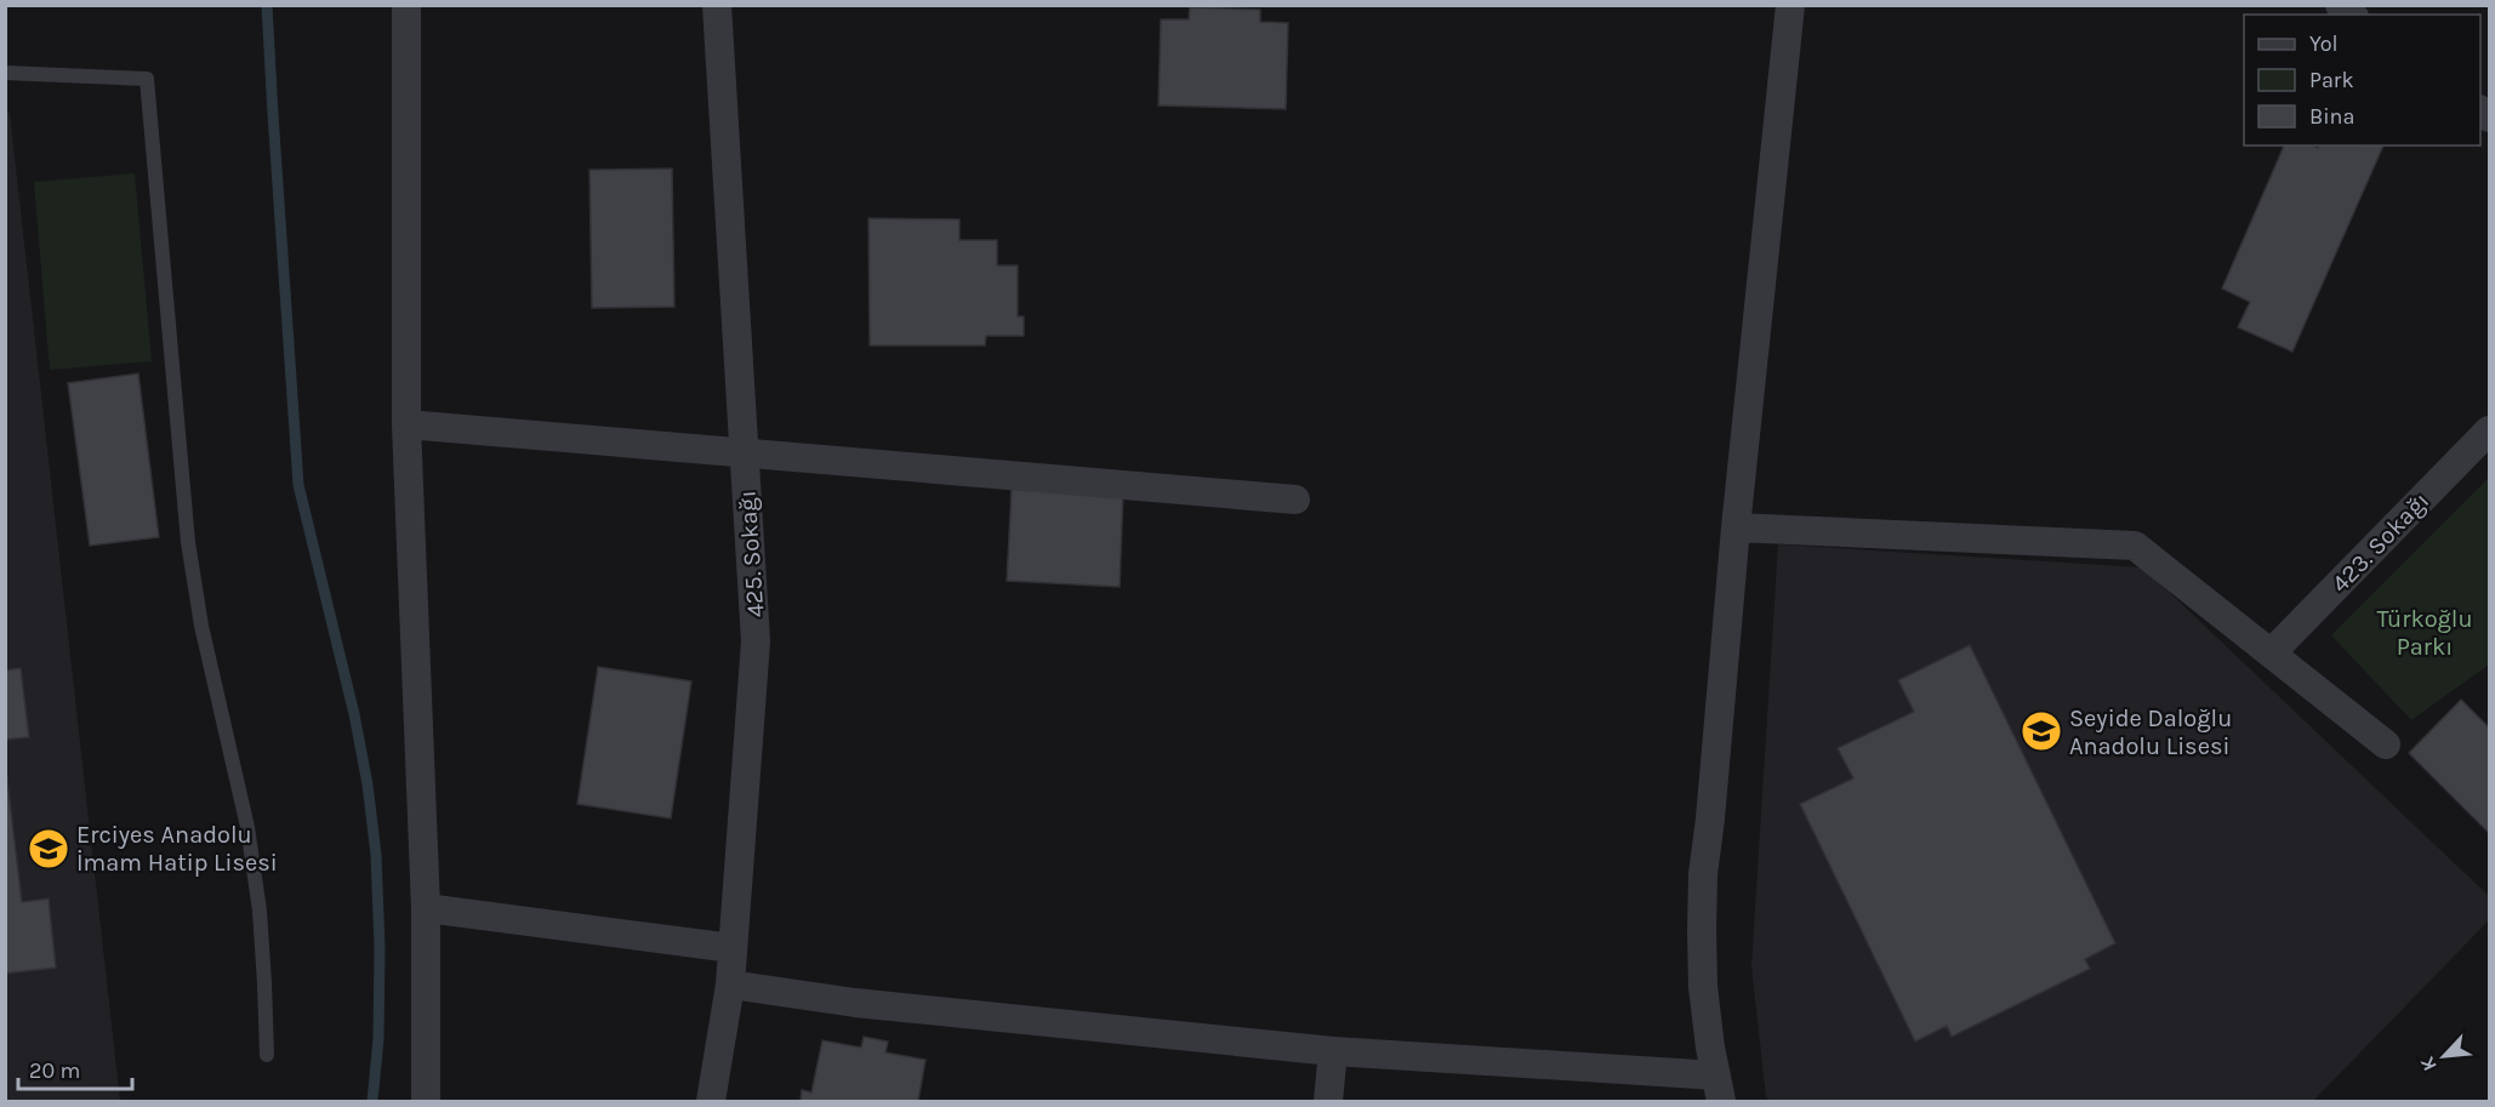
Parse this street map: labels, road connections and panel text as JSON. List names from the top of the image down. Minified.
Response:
{"streets":{"street":["423. Sokağı","425. Sokağı"]},"parks":["Türkoğlu Parkı"],"places":{"school or university":["Seyide Daloğlu Anadolu Lisesi","Erciyes Anadolu İmam Hatip Lisesi"]},"legend":["Yol","Park","Bina"],"scale_bar":"20 m","north":"bottom left"}
